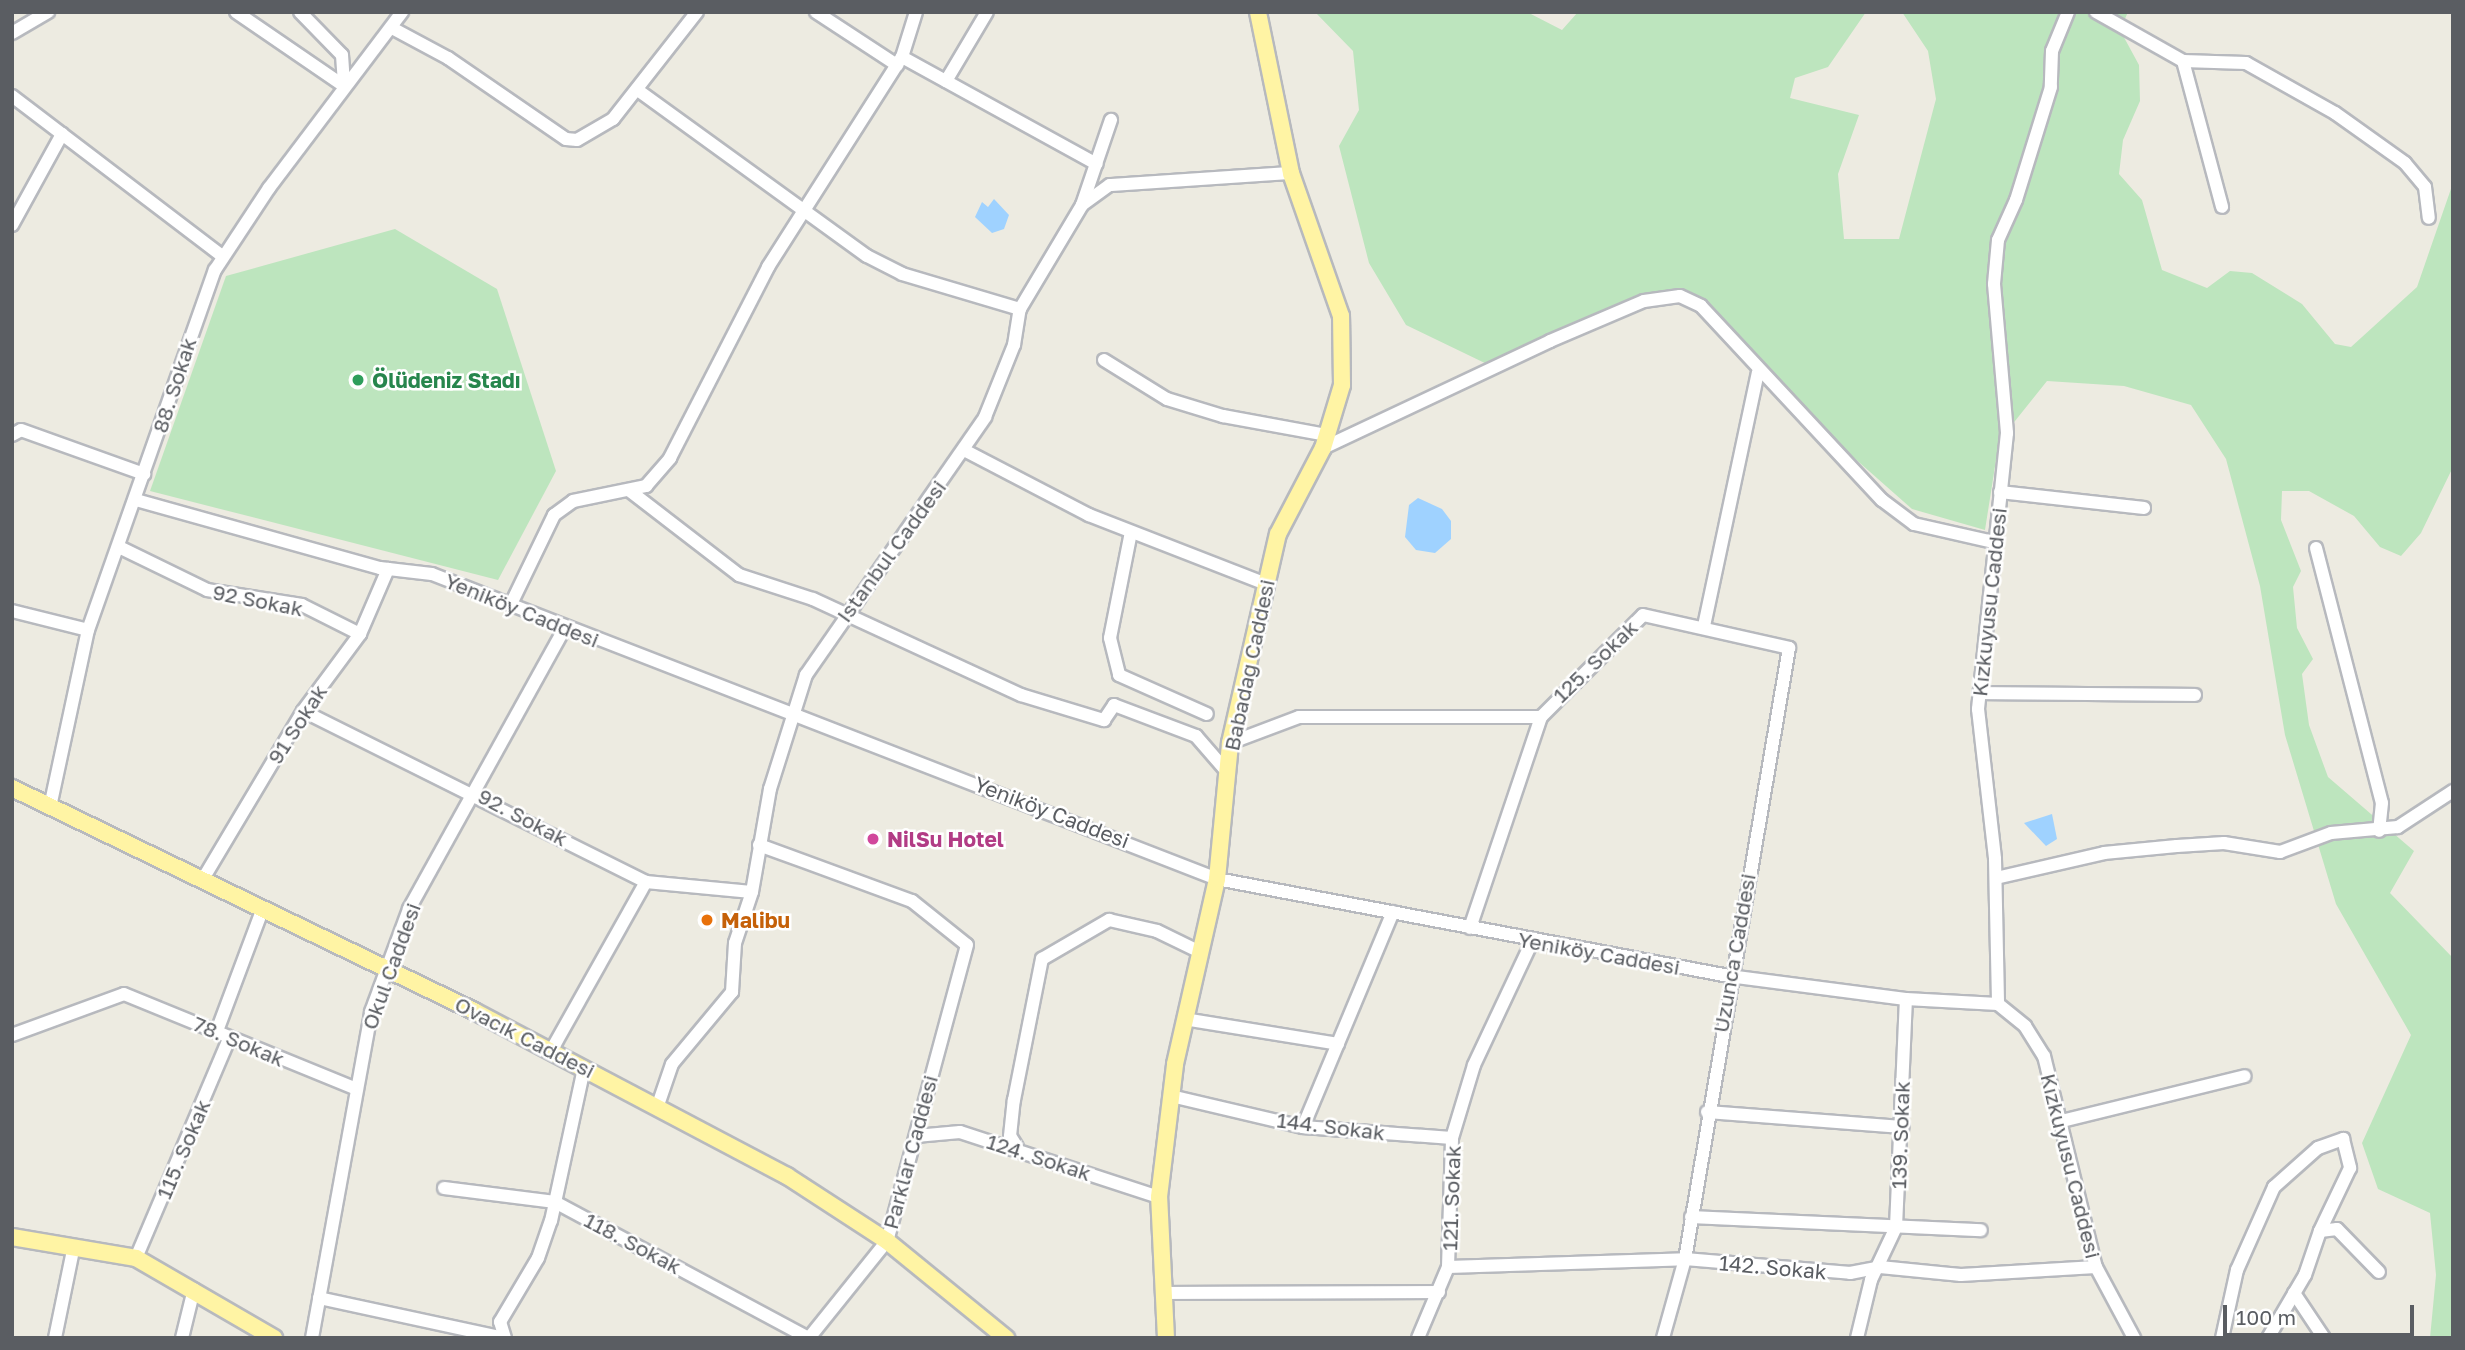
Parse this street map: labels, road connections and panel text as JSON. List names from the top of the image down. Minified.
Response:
{"streets":{"main road":["Babadağ Caddesi","Ovacık Caddesi"],"street":["88. Sokak","Istanbul Caddesi","92 Sokak","Kızkuyusu Caddesi","Yeniköy Caddesi","125. Sokak","91 Sokak","92. Sokak","Uzunca Caddesi","Okul Caddesi","78. Sokak","144. Sokak","139. Sokak","115. Sokak","Parklar Caddesi","124. Sokak","121. Sokak","118. Sokak","142. Sokak"]},"crossings":[["88. Sokak","92 Sokak"],["88. Sokak","Yeniköy Caddesi"],["88. Sokak","Ovacık Caddesi"],["Istanbul Caddesi","Yeniköy Caddesi"],["Istanbul Caddesi","Babadağ Caddesi"],["Istanbul Caddesi","92. Sokak"],["Istanbul Caddesi","Ovacık Caddesi"],["Istanbul Caddesi","Parklar Caddesi"],["92 Sokak","91 Sokak"],["Kızkuyusu Caddesi","Yeniköy Caddesi"],["Kızkuyusu Caddesi","142. Sokak"],["Yeniköy Caddesi","125. Sokak"],["Yeniköy Caddesi","Babadağ Caddesi"],["Yeniköy Caddesi","91 Sokak"],["Yeniköy Caddesi","Uzunca Caddesi"],["Yeniköy Caddesi","Okul Caddesi"],["Yeniköy Caddesi","139. Sokak"],["Yeniköy Caddesi","121. Sokak"],["125. Sokak","Uzunca Caddesi"],["Babadağ Caddesi","144. Sokak"],["Babadağ Caddesi","124. Sokak"],["91 Sokak","92. Sokak"],["91 Sokak","Ovacık Caddesi"],["92. Sokak","Okul Caddesi"],["Uzunca Caddesi","142. Sokak"],["Okul Caddesi","Ovacık Caddesi"],["Okul Caddesi","78. Sokak"],["Ovacık Caddesi","Parklar Caddesi"],["78. Sokak","115. Sokak"],["144. Sokak","121. Sokak"],["139. Sokak","142. Sokak"],["Parklar Caddesi","124. Sokak"],["Parklar Caddesi","118. Sokak"],["121. Sokak","142. Sokak"]],"places":["Ölüdeniz Stadı","NilSu Hotel","Malibu"],"scale_bar":"100 m"}
